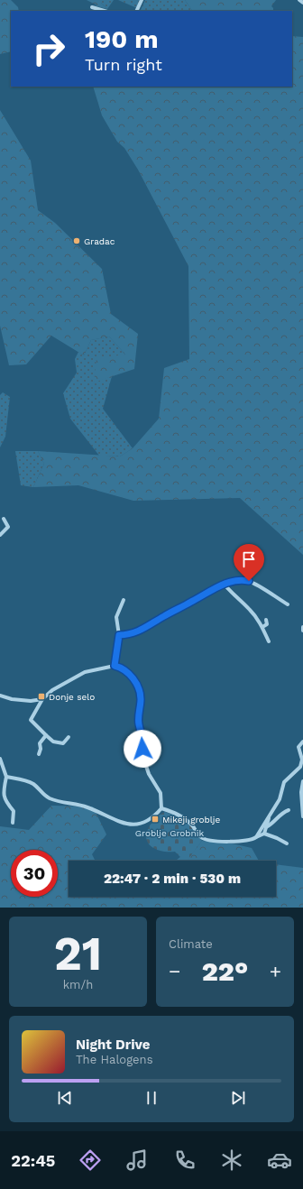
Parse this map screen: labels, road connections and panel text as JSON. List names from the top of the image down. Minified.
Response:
{"parks":["Groblje Grobnik"],"places":{"other":["Gradac"],"transit":["Donje selo","Mikeji groblje"]},"page":{"turn":["190 m","Turn right"],"limit":"30","trip":"22:47 · 2 min · 530 m","tile":[["21","km/h"],"Climate"],"heat":["−","22°","+"],"song":["Night Drive","The Halogens"],"tabs":"22:45"}}
